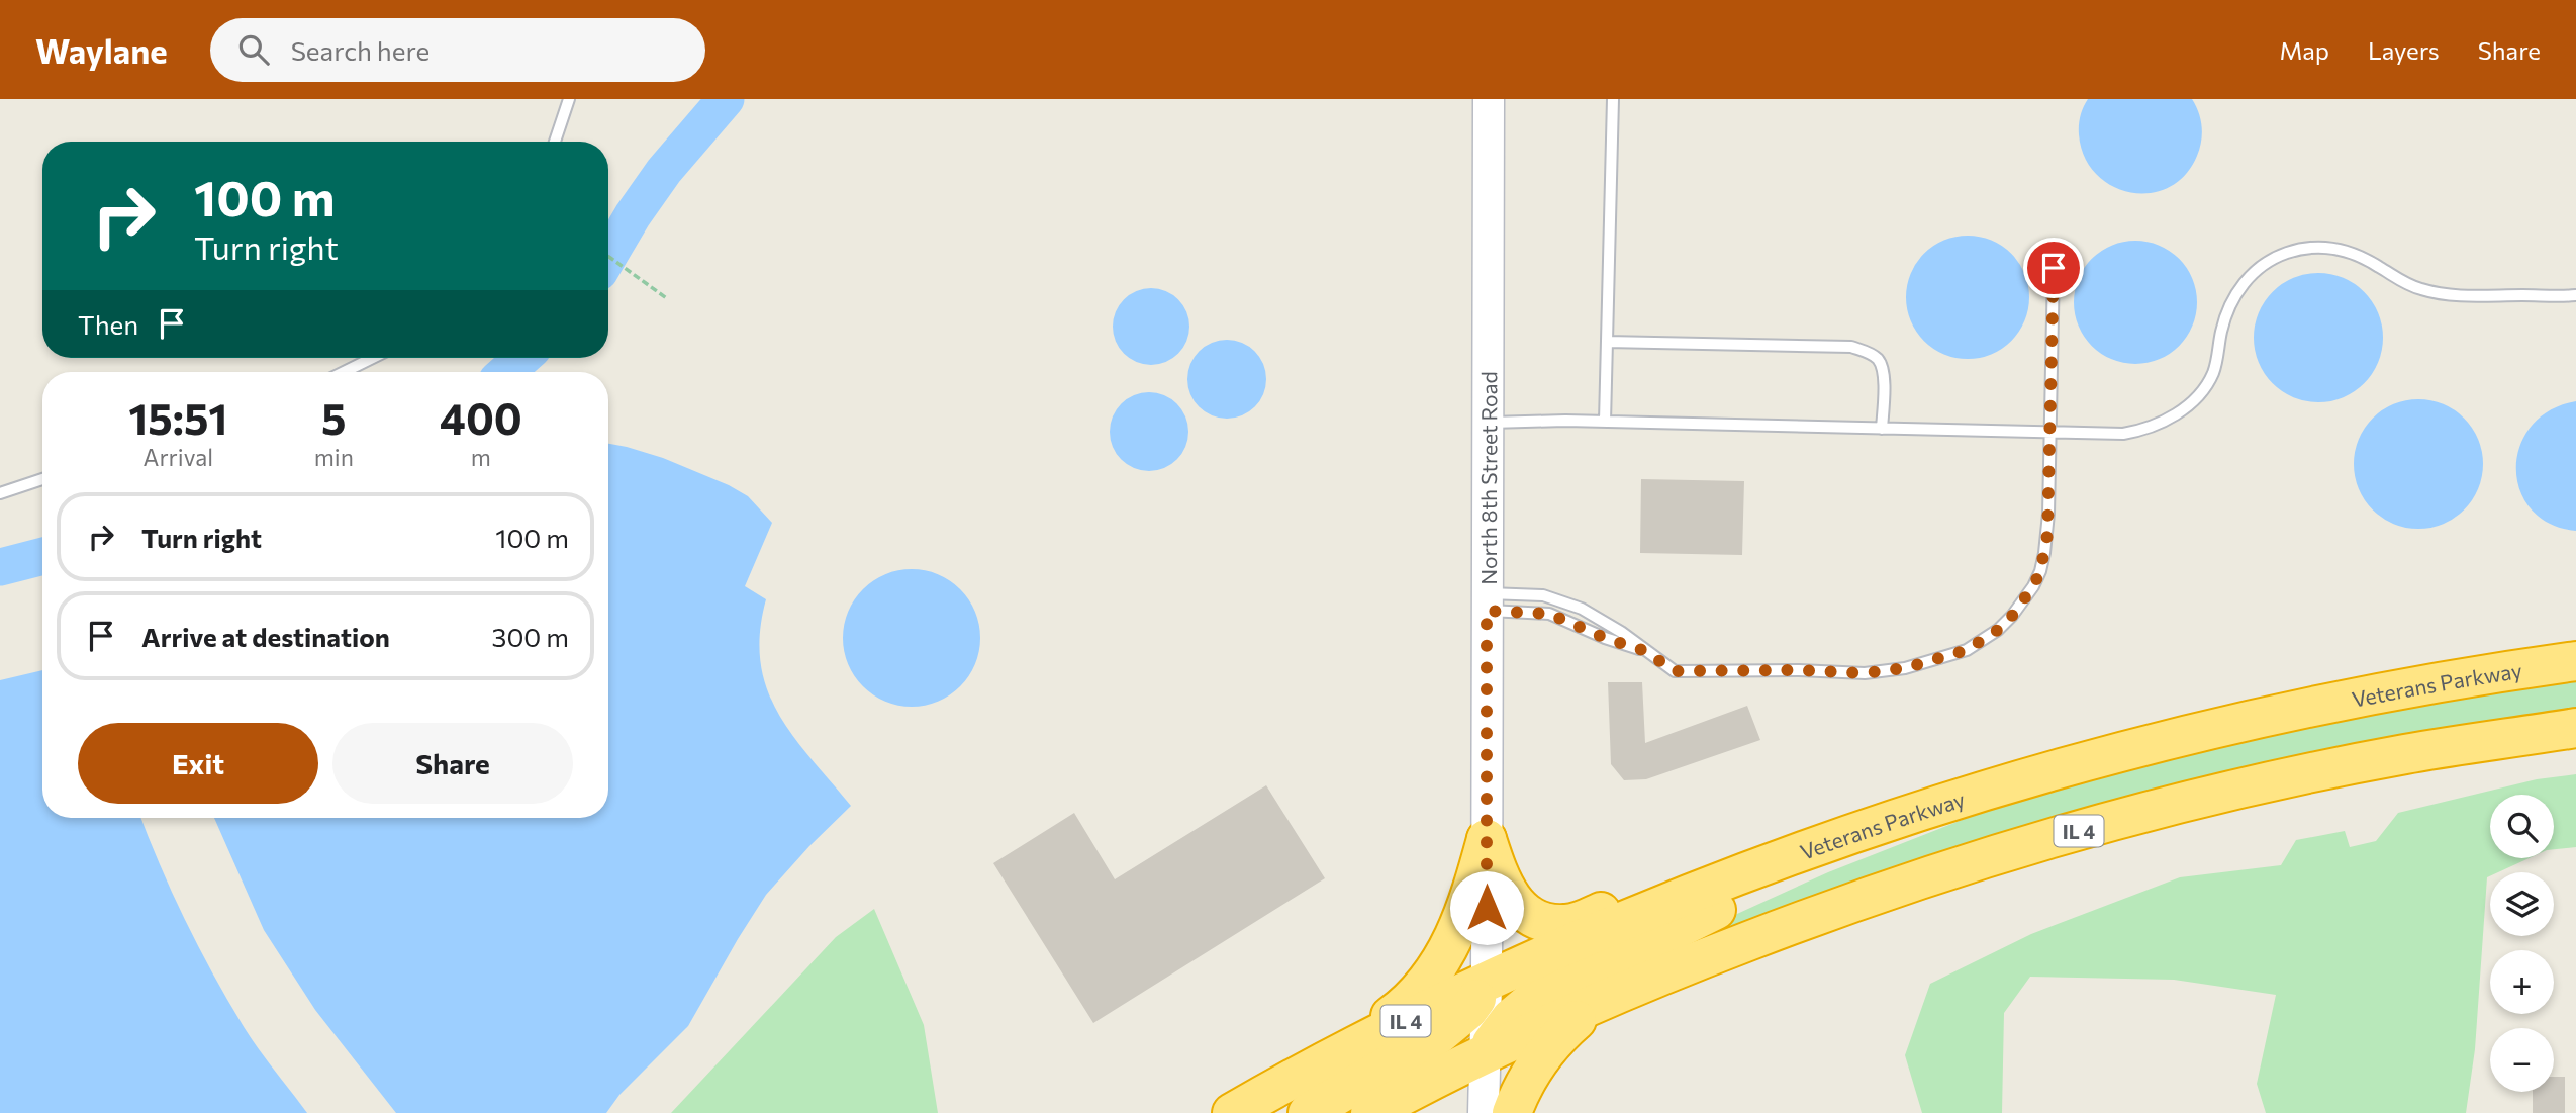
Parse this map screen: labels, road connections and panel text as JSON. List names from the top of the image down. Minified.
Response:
{"streets":{"highway":["Veterans Parkway","IL 4"],"street":["North 8th Street Road"]},"crossings":[["North 8th Street Road","Veterans Parkway"],["North 8th Street Road","IL 4"]],"page":{"header":"Waylane","search":"Search here","nav":["Map","Layers","Share"],"turn":["100 m","Turn right"],"then":"Then","eta":["15:51","Arrival","5","min","400","m"],"list":[{"name":"Turn right","value":"100 m"},{"name":"Arrive at destination","value":"300 m"}],"buttons":["Exit","Share"],"map_buttons":["+","−"]}}
